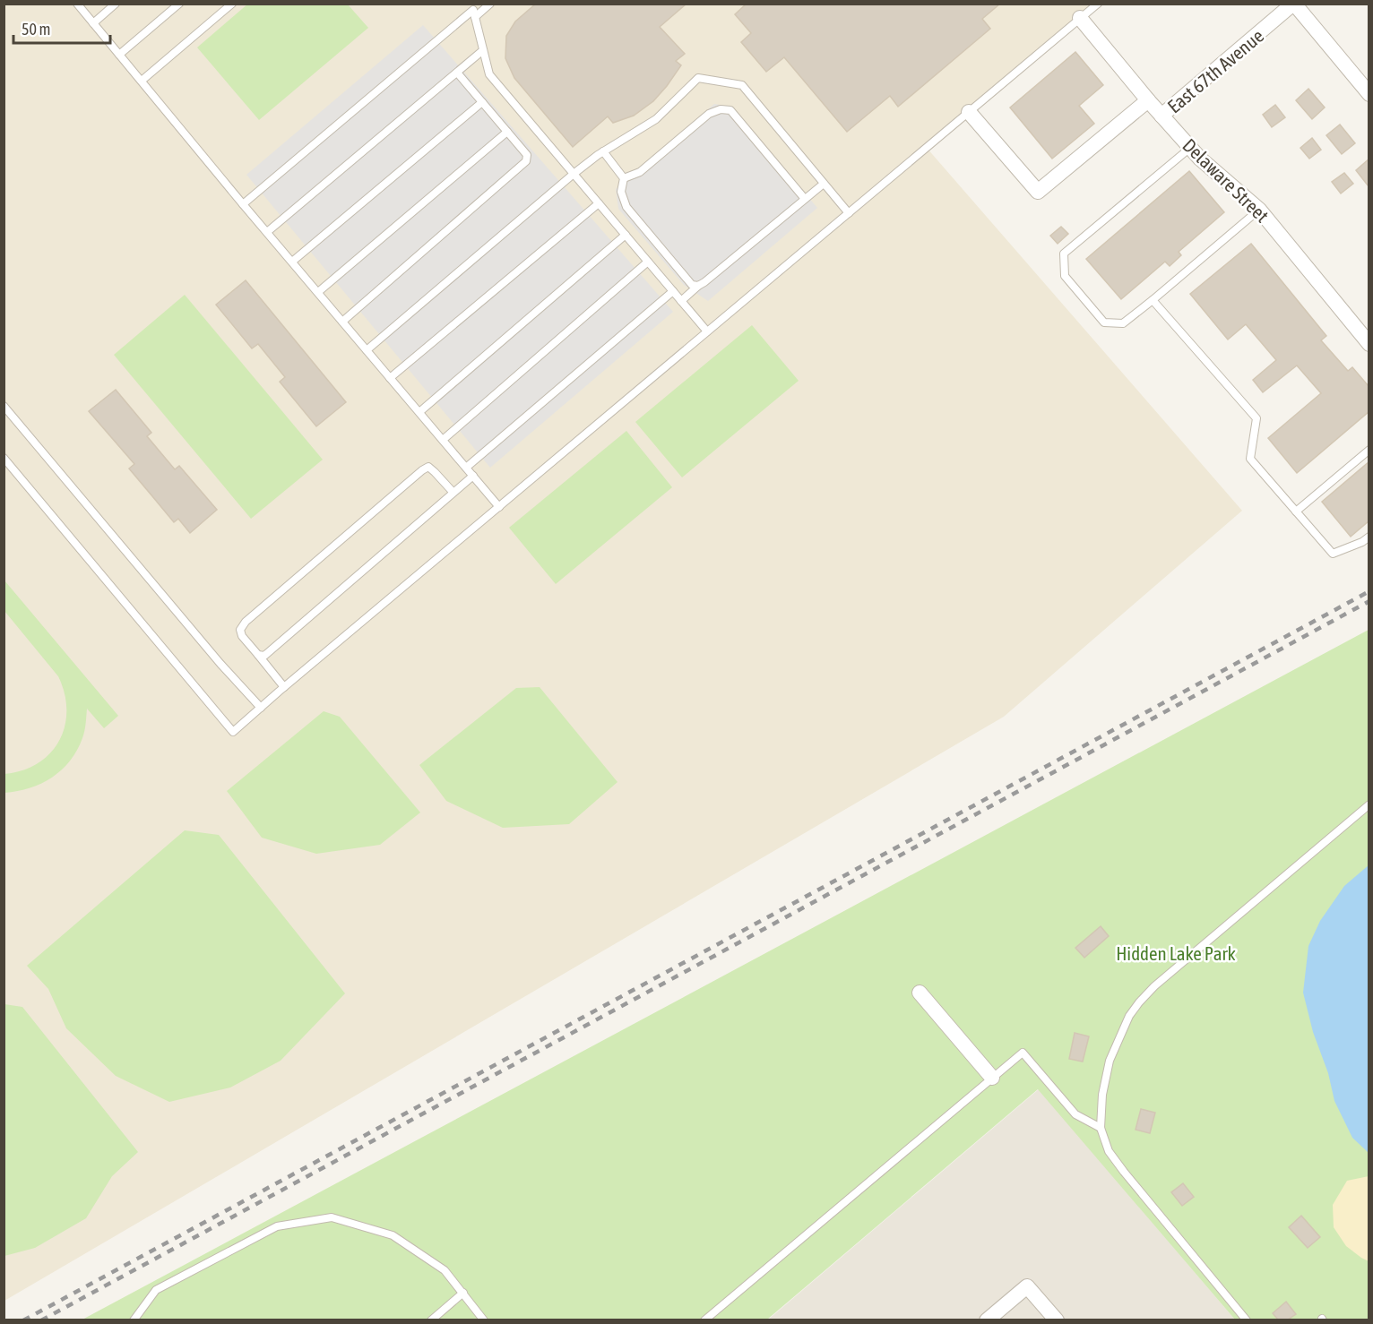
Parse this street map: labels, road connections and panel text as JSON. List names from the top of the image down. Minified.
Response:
{"streets":{"street":["East 67th Avenue","Delaware Street"]},"crossings":[["East 67th Avenue","Delaware Street"]],"parks":["Hidden Lake Park"],"scale_bar":"50 m"}
